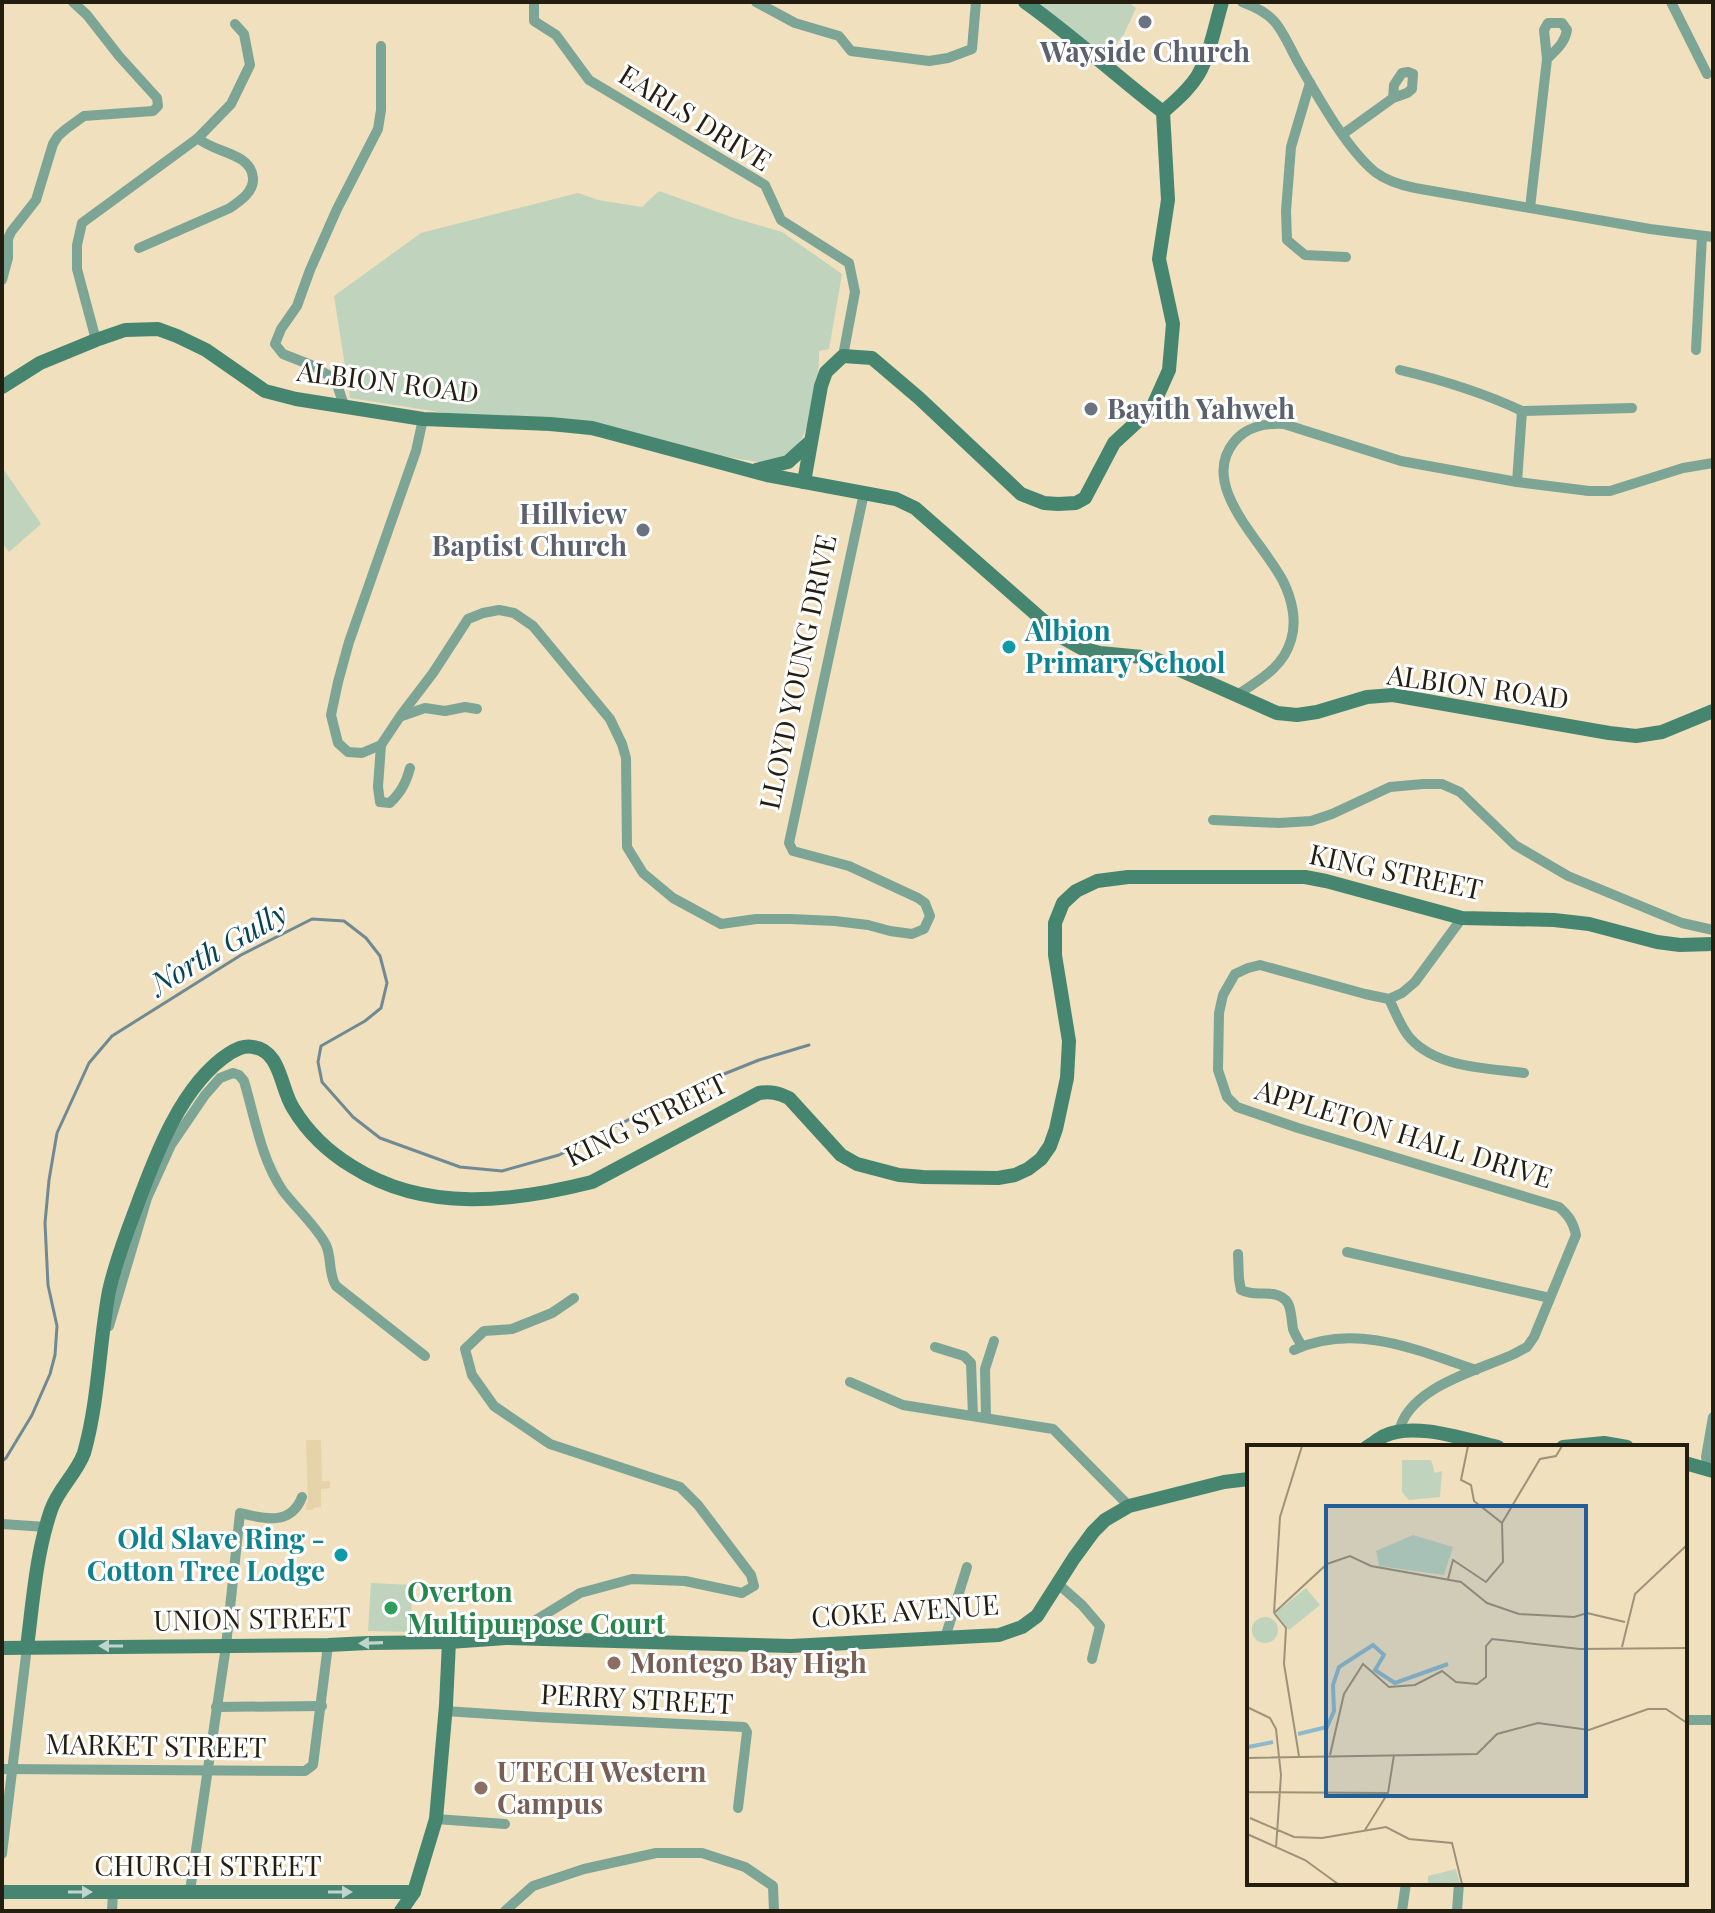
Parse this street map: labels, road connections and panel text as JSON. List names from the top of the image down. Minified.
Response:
{"streets":{"street":["EARLS DRIVE","ALBION ROAD","LLOYD YOUNG DRIVE","KING STREET","APPLETON HALL DRIVE","COKE AVENUE","UNION STREET","PERRY STREET","MARKET STREET","CHURCH STREET"]},"crossings":[["ALBION ROAD","LLOYD YOUNG DRIVE"],["KING STREET","UNION STREET"],["KING STREET","MARKET STREET"],["COKE AVENUE","UNION STREET"]],"one_way":["UNION STREET","CHURCH STREET"],"water":["North Gully"],"places":["Wayside Church","Bayith Yahweh","Hillview Baptist Church","Albion Primary School","Old Slave Ring - Cotton Tree Lodge","Overton Multipurpose Court","Montego Bay High","UTECH Western Campus"]}
